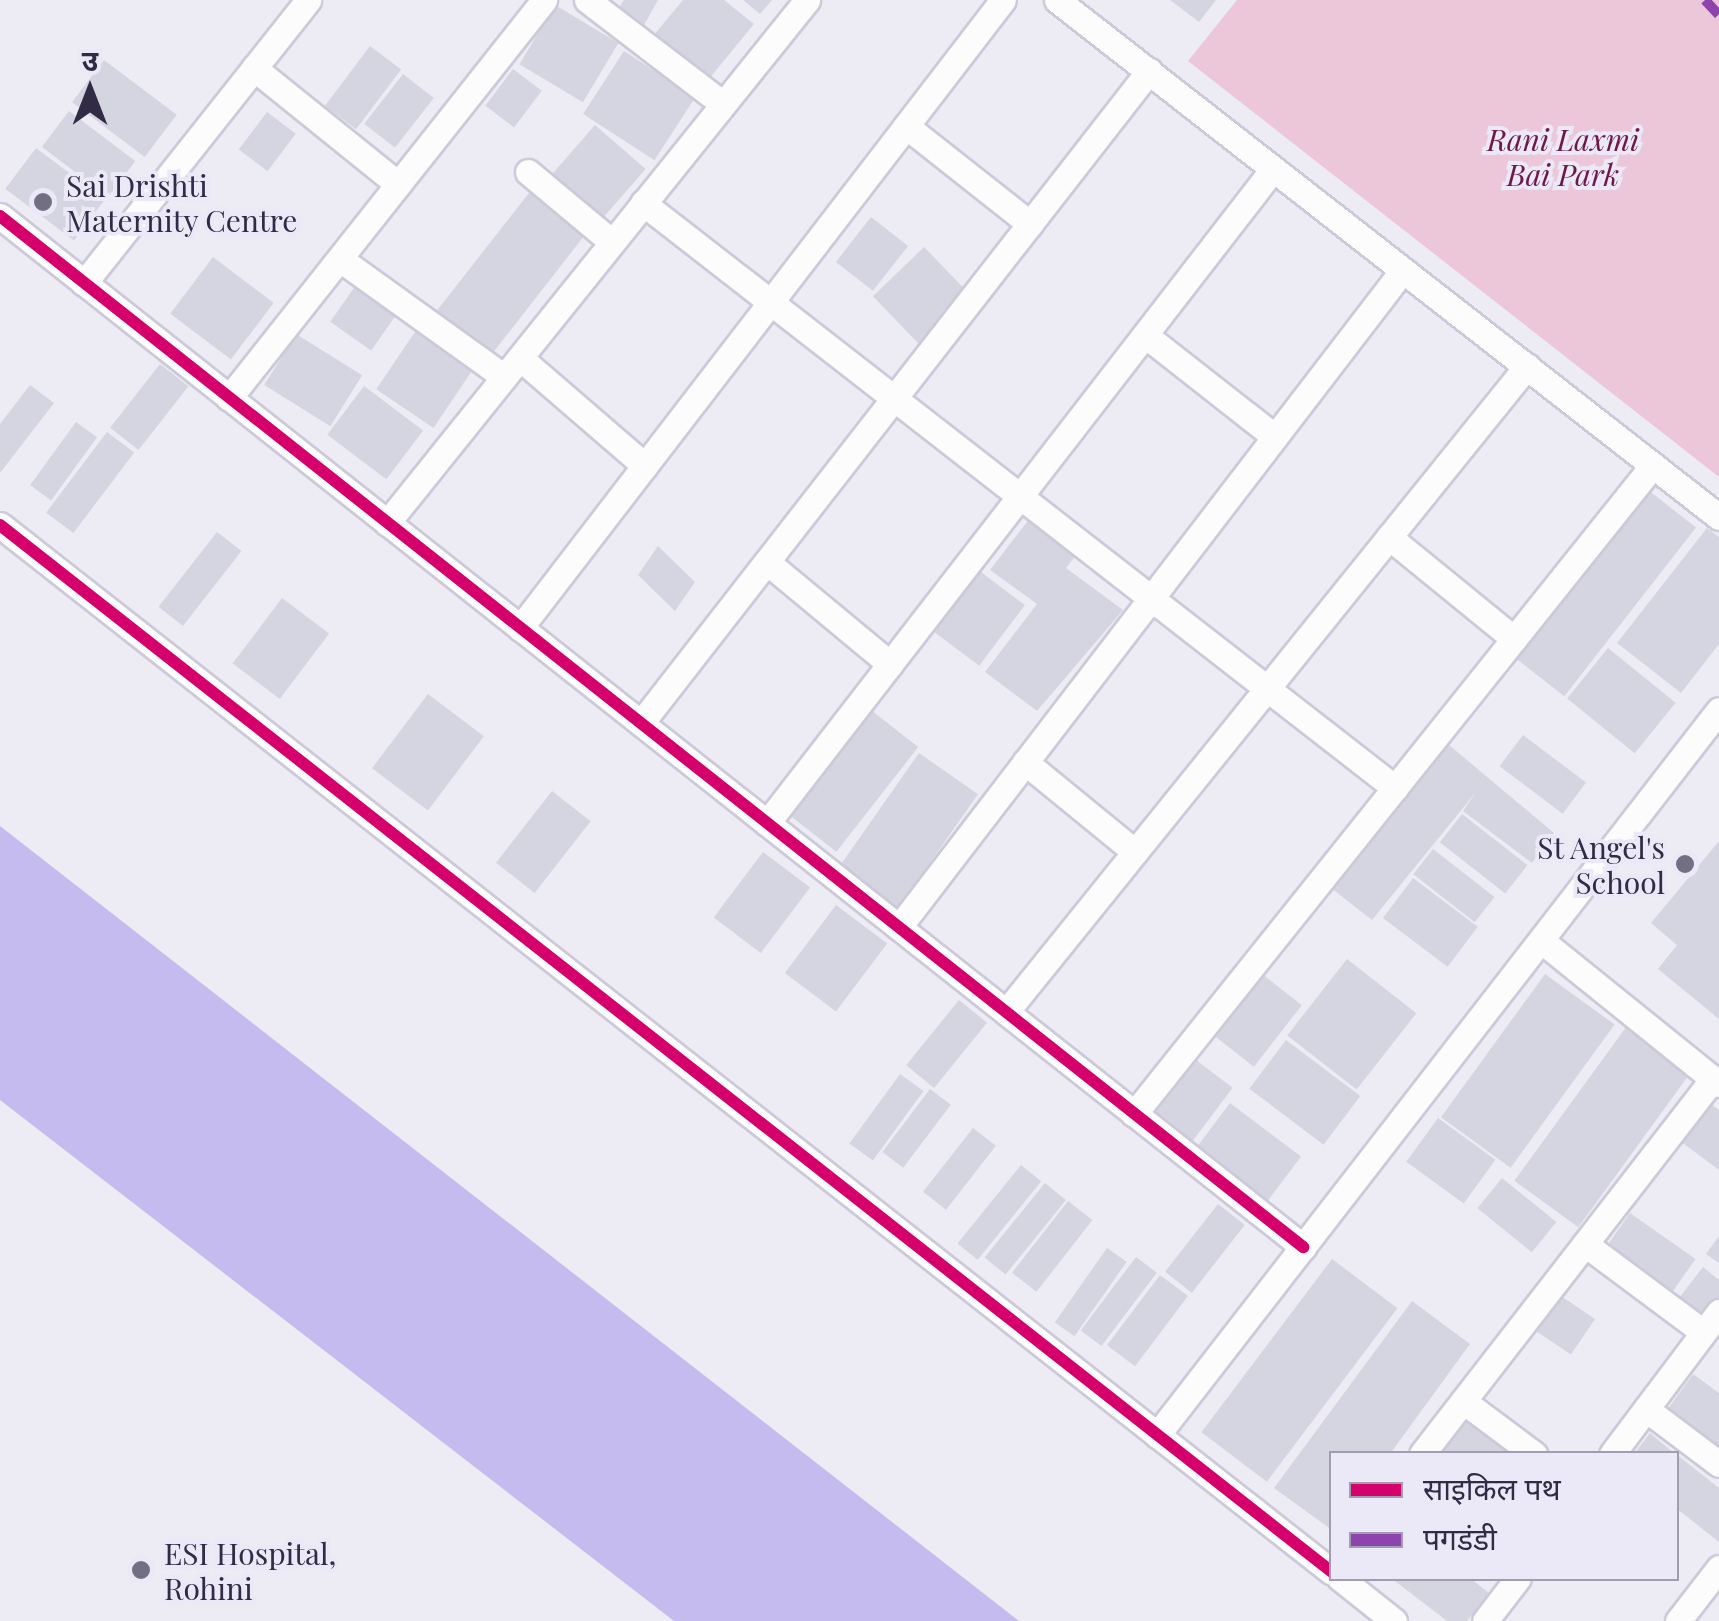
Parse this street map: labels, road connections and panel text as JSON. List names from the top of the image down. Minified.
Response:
{"parks":["Rani Laxmi Bai Park"],"places":["Sai Drishti Maternity Centre","St Angel's School","ESI Hospital, Rohini"],"legend":["साइकिल पथ","पगडंडी"],"north":"top"}
